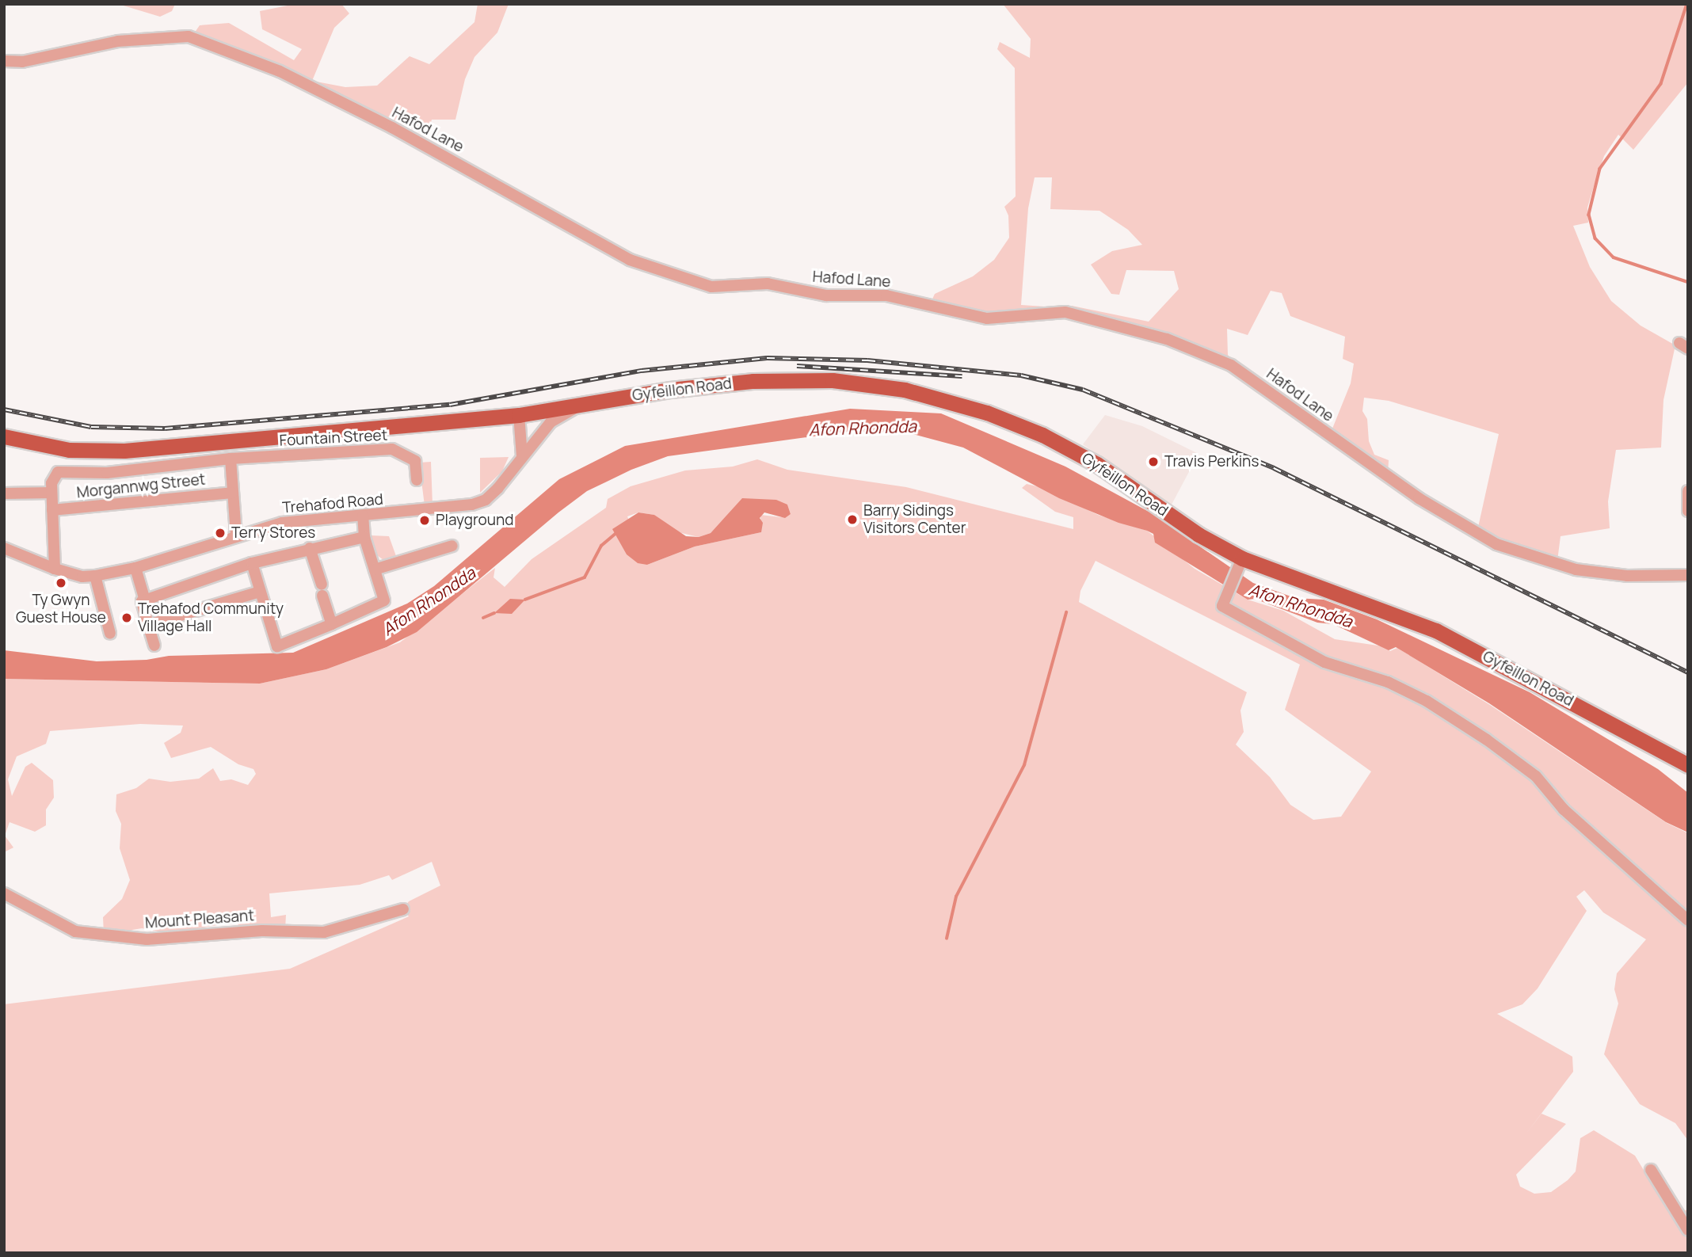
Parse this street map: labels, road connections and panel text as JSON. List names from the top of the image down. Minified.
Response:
{"streets":{"main road":["Gyfeillon Road"],"street":["Hafod Lane","Fountain Street","Morgannwg Street","Trehafod Road","Mount Pleasant"]},"crossings":[["Gyfeillon Road","Trehafod Road"]],"water":["Afon Rhondda"],"places":["Travis Perkins","Barry Sidings Visitors Center","Playground","Terry Stores","Ty Gwyn Guest House","Trehafod Community Village Hall"]}
